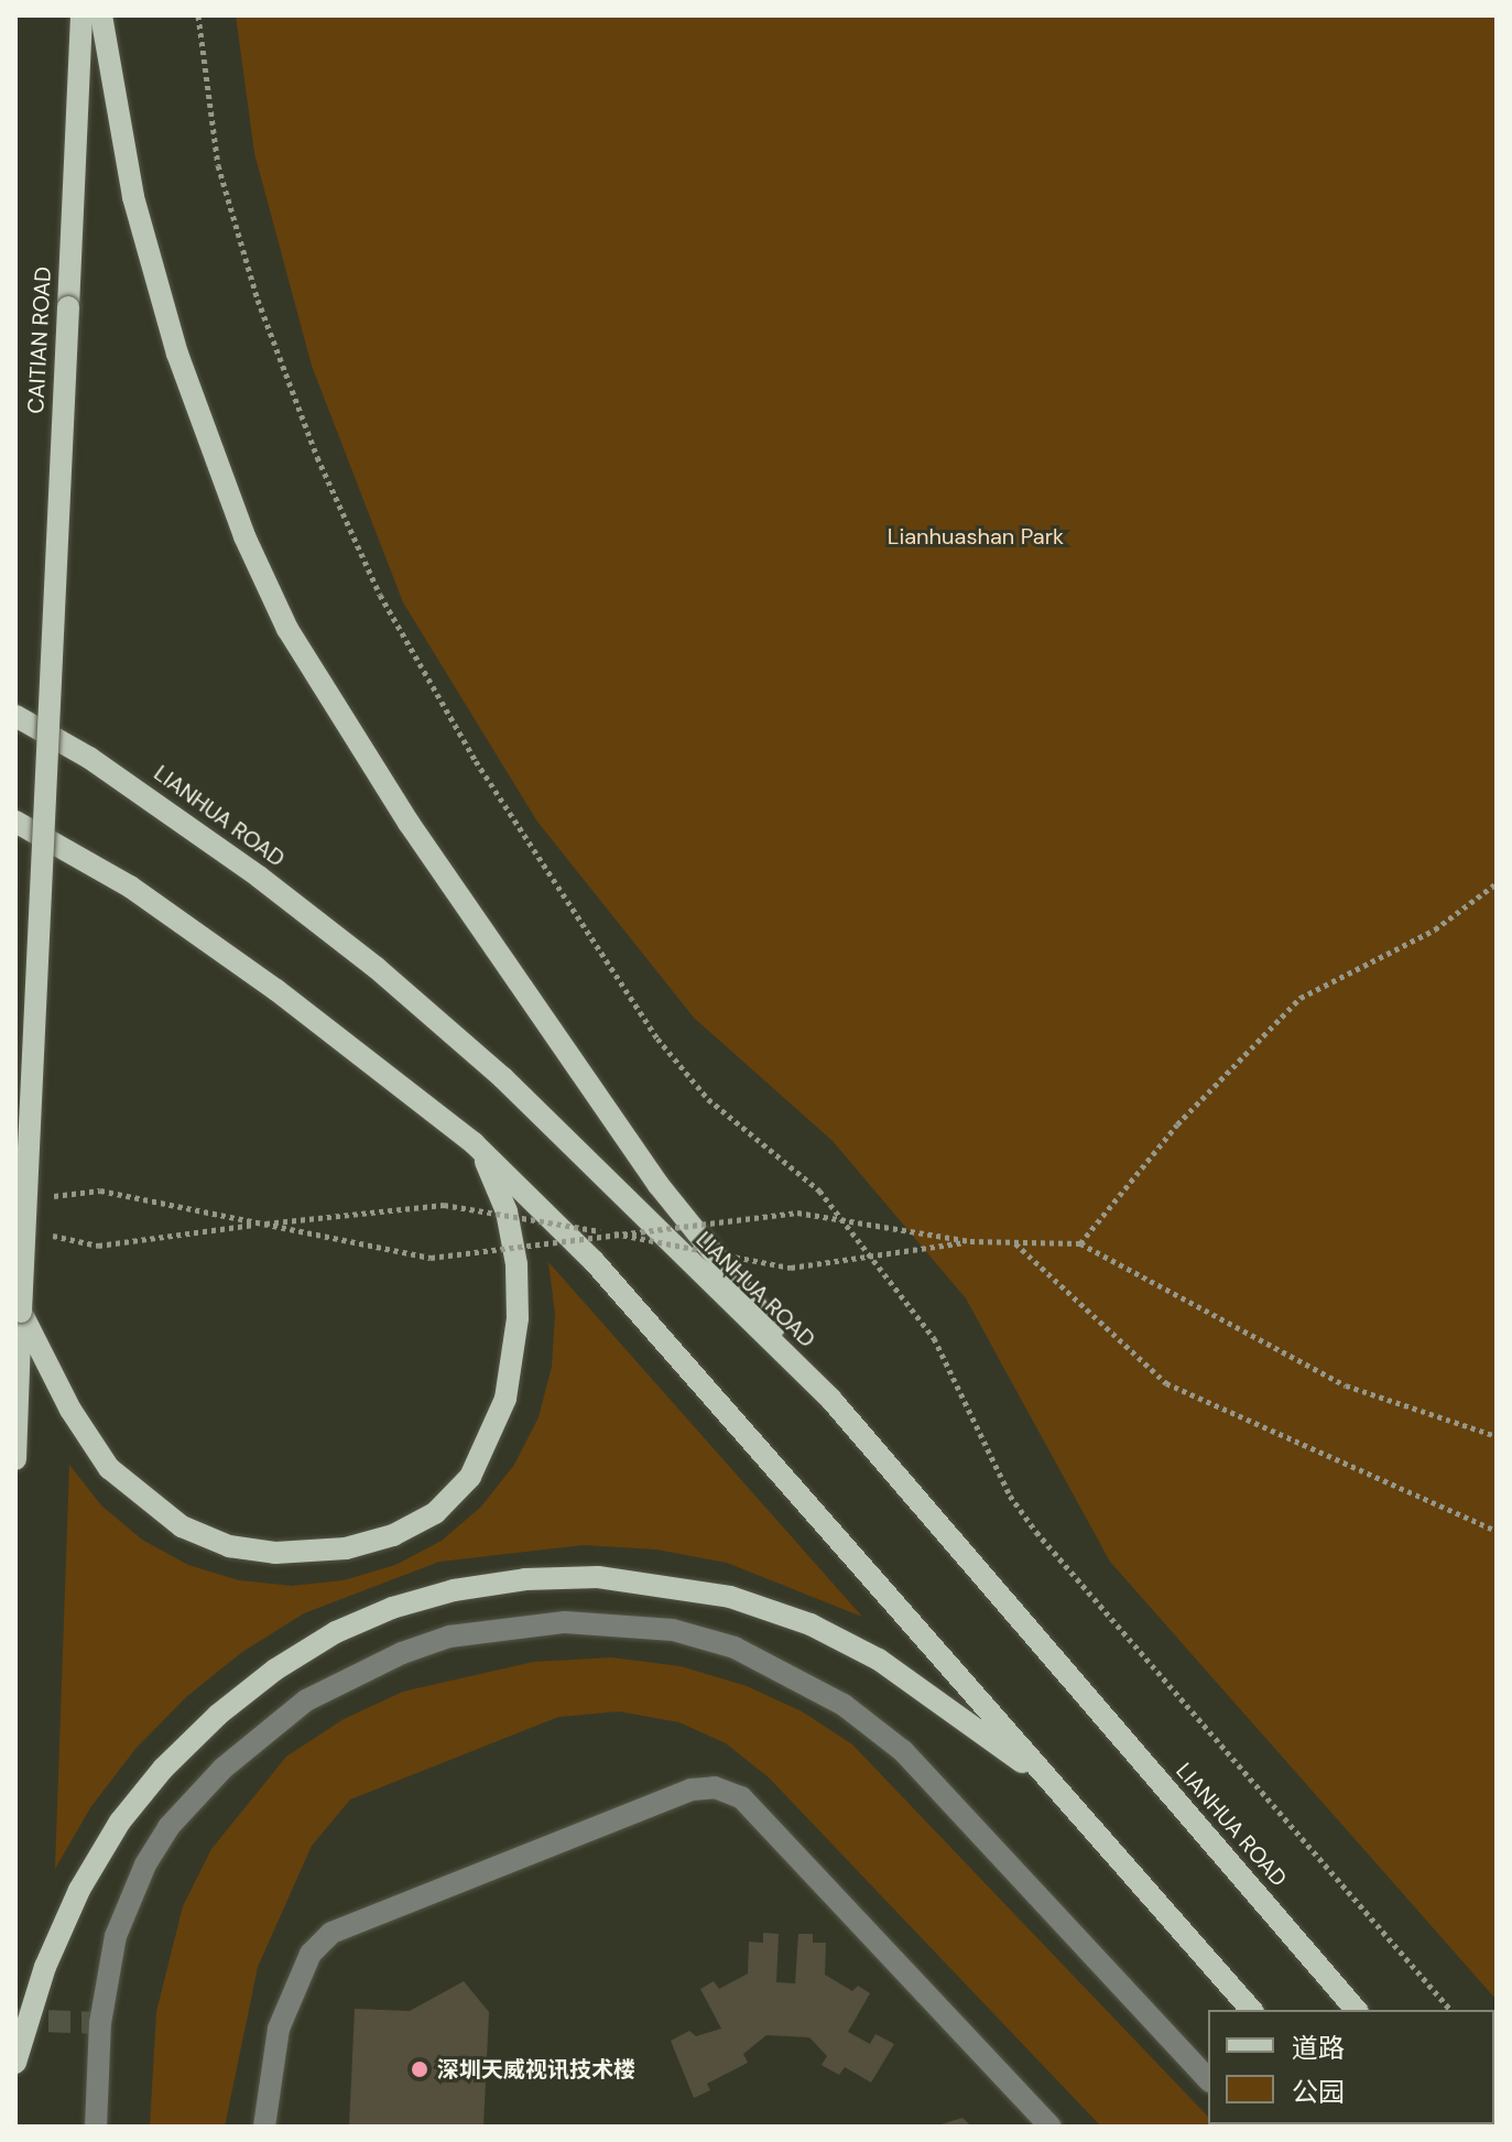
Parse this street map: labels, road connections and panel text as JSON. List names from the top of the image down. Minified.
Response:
{"streets":{"main road":["CAITIAN ROAD","LIANHUA ROAD"]},"parks":["Lianhuashan Park"],"places":["深圳天威视讯技术楼"],"legend":["道路","公园"]}
